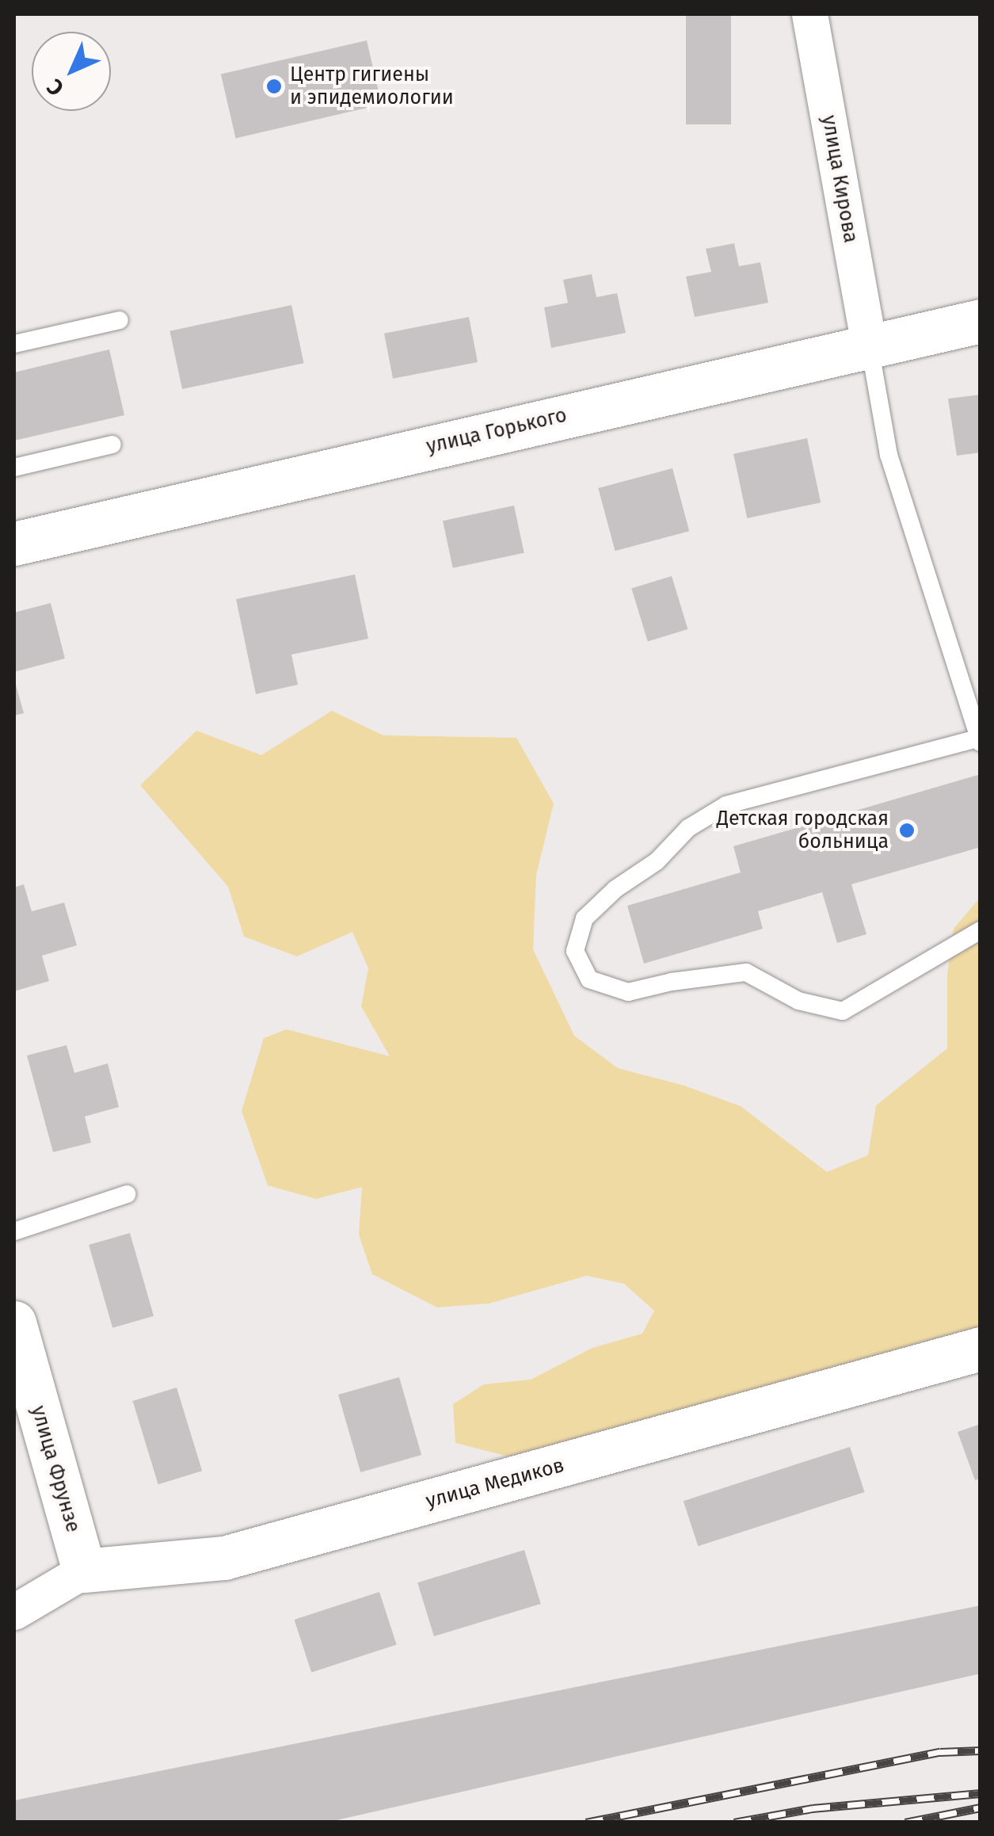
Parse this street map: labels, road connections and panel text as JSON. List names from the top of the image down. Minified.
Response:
{"streets":{"street":["улица Кирова","улица Горького","улица Фрунзе","улица Медиков"]},"crossings":[["улица Кирова","улица Горького"],["улица Фрунзе","улица Медиков"]],"places":["Центр гигиены и эпидемиологии","Детская городская больница"],"north":"bottom left"}
